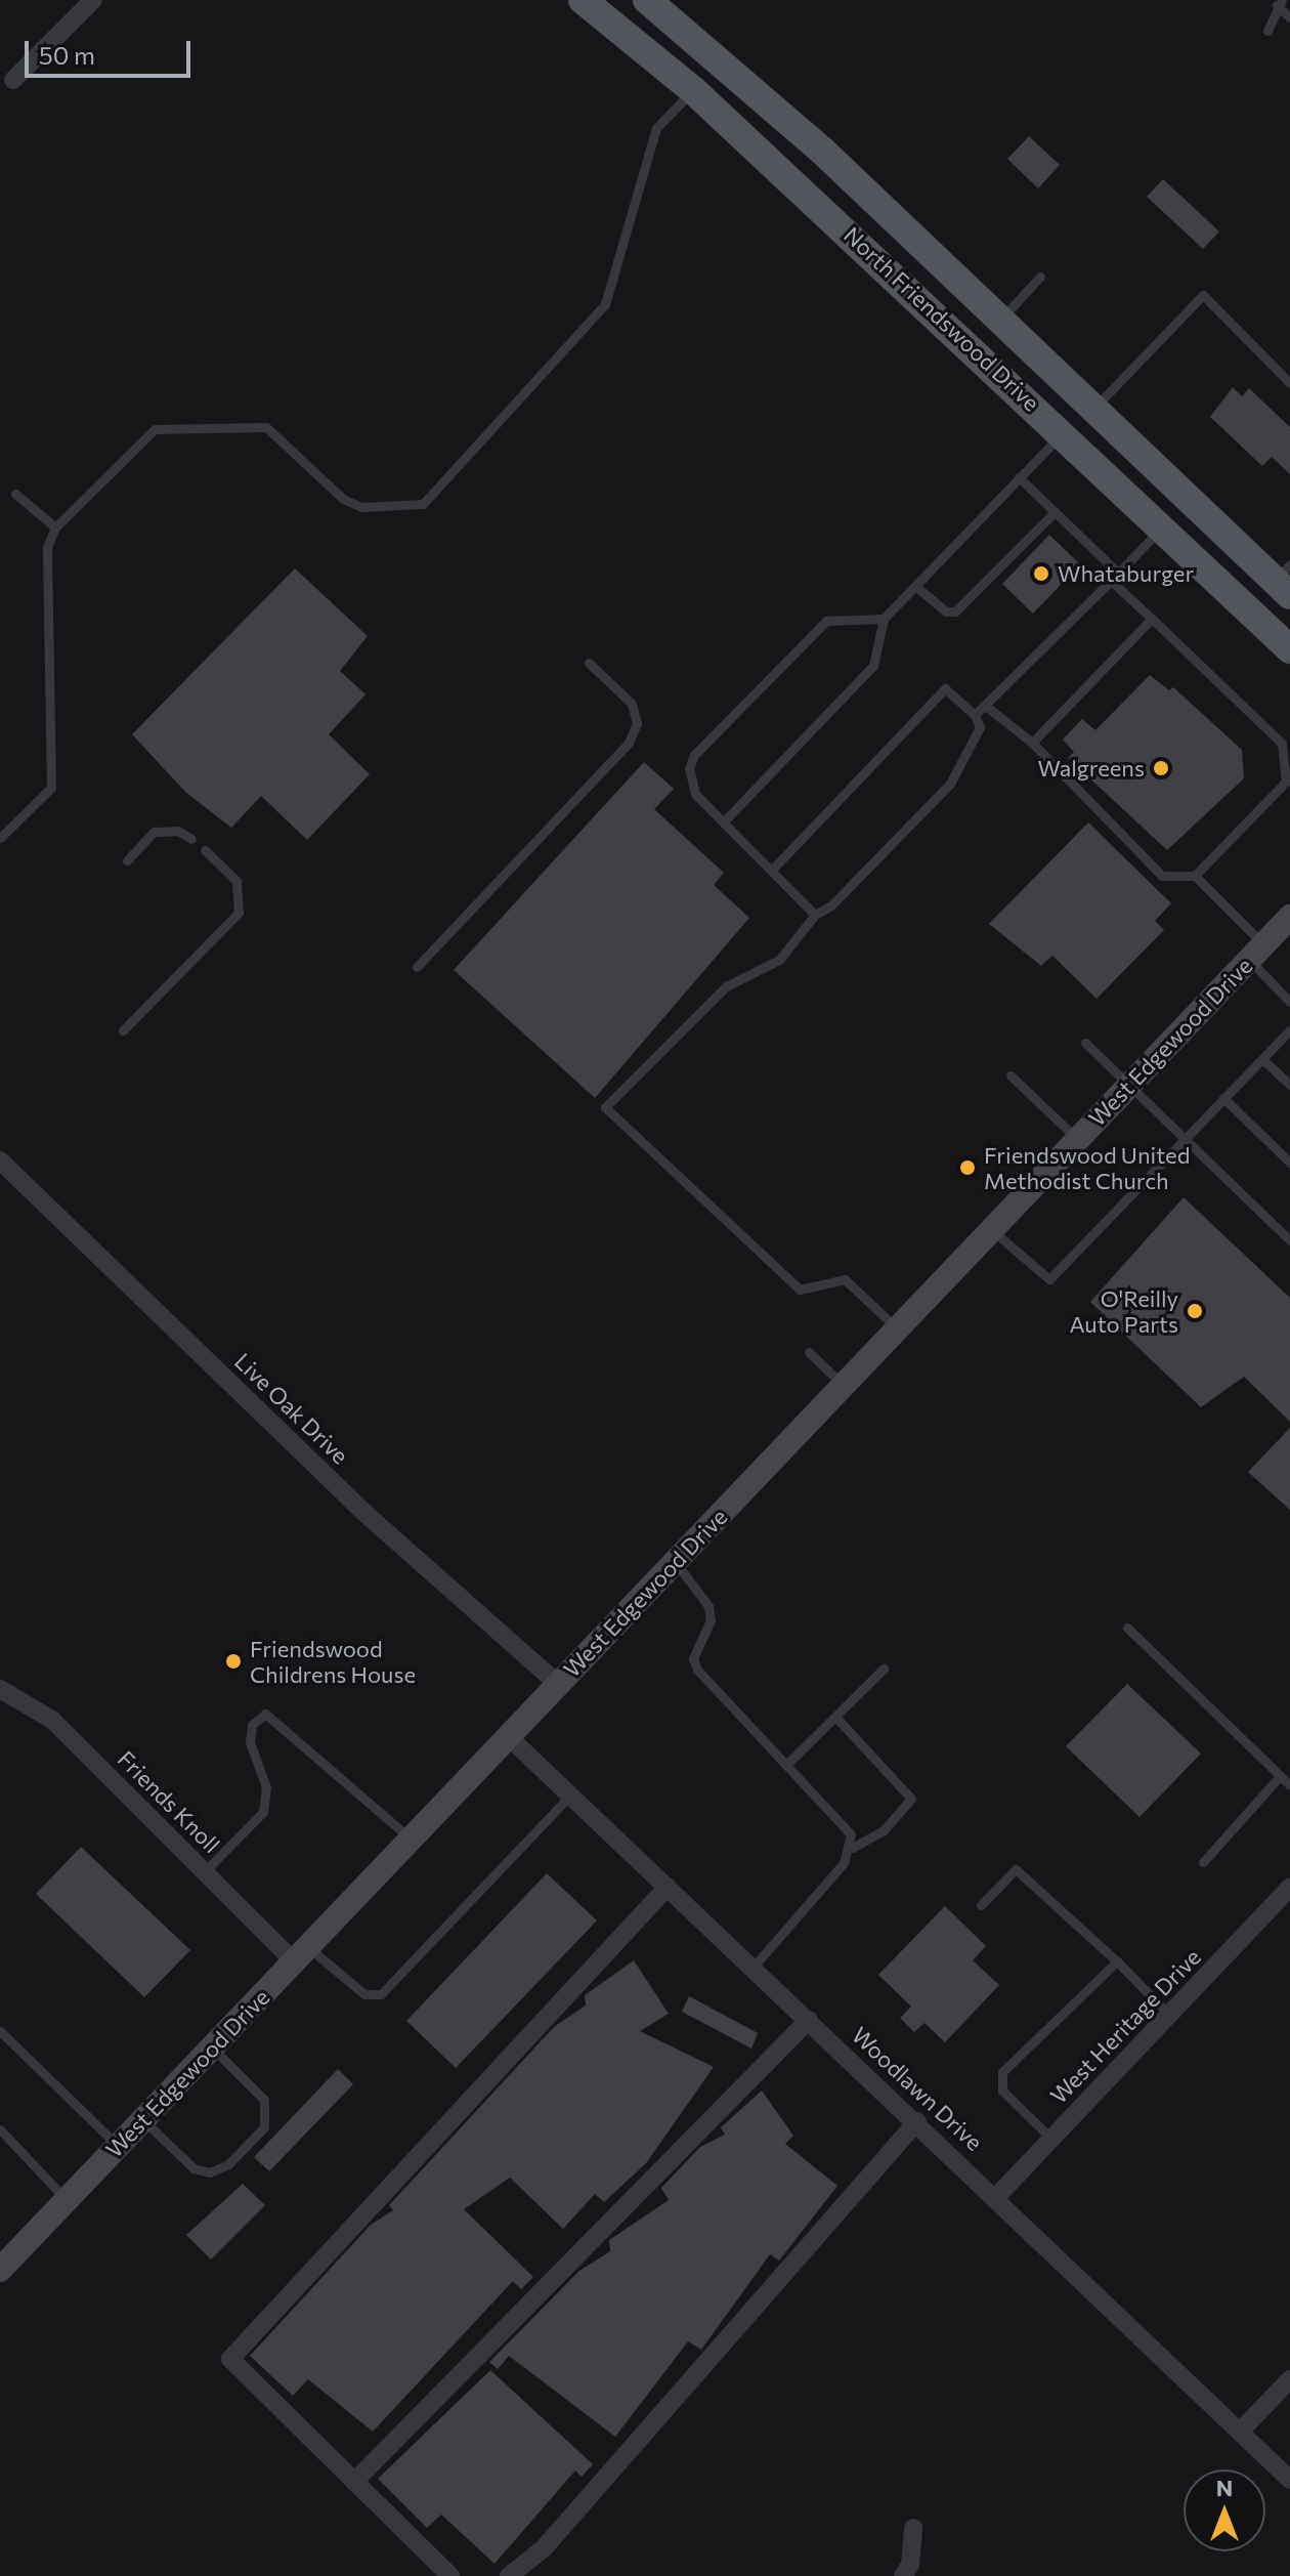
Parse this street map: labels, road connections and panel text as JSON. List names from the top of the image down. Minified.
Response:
{"streets":{"main road":["North Friendswood Drive","West Edgewood Drive"],"street":["Live Oak Drive","Friends Knoll","West Heritage Drive","Woodlawn Drive"]},"crossings":[["West Edgewood Drive","Live Oak Drive"],["West Edgewood Drive","Friends Knoll"],["West Edgewood Drive","Woodlawn Drive"],["West Heritage Drive","Woodlawn Drive"]],"places":["Whataburger","Walgreens","Friendswood United Methodist Church","O'Reilly Auto Parts","Friendswood Childrens House"],"scale_bar":"50 m","north":"top"}
